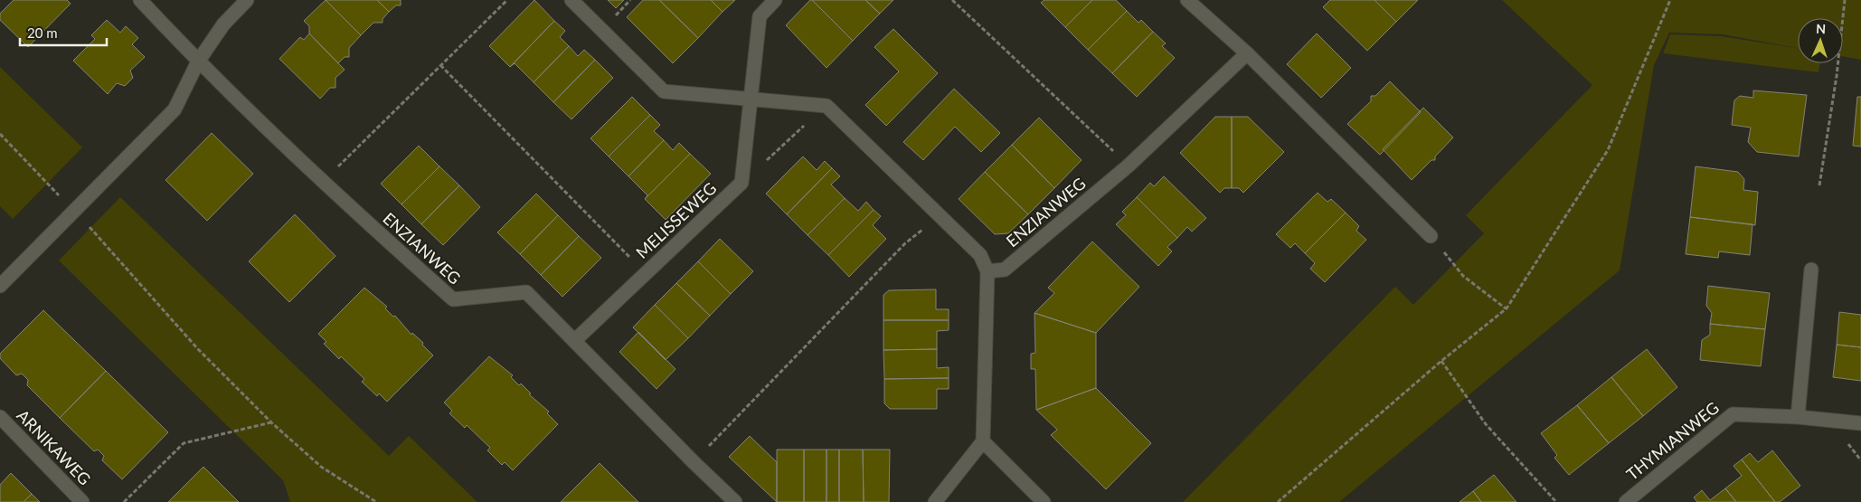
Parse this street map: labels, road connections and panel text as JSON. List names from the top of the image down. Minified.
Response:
{"streets":{"street":["ENZIANWEG","MELISSEWEG","THYMIANWEG","ARNIKAWEG"]},"crossings":[["ENZIANWEG","MELISSEWEG"]],"scale_bar":"20 m","north":"top"}
